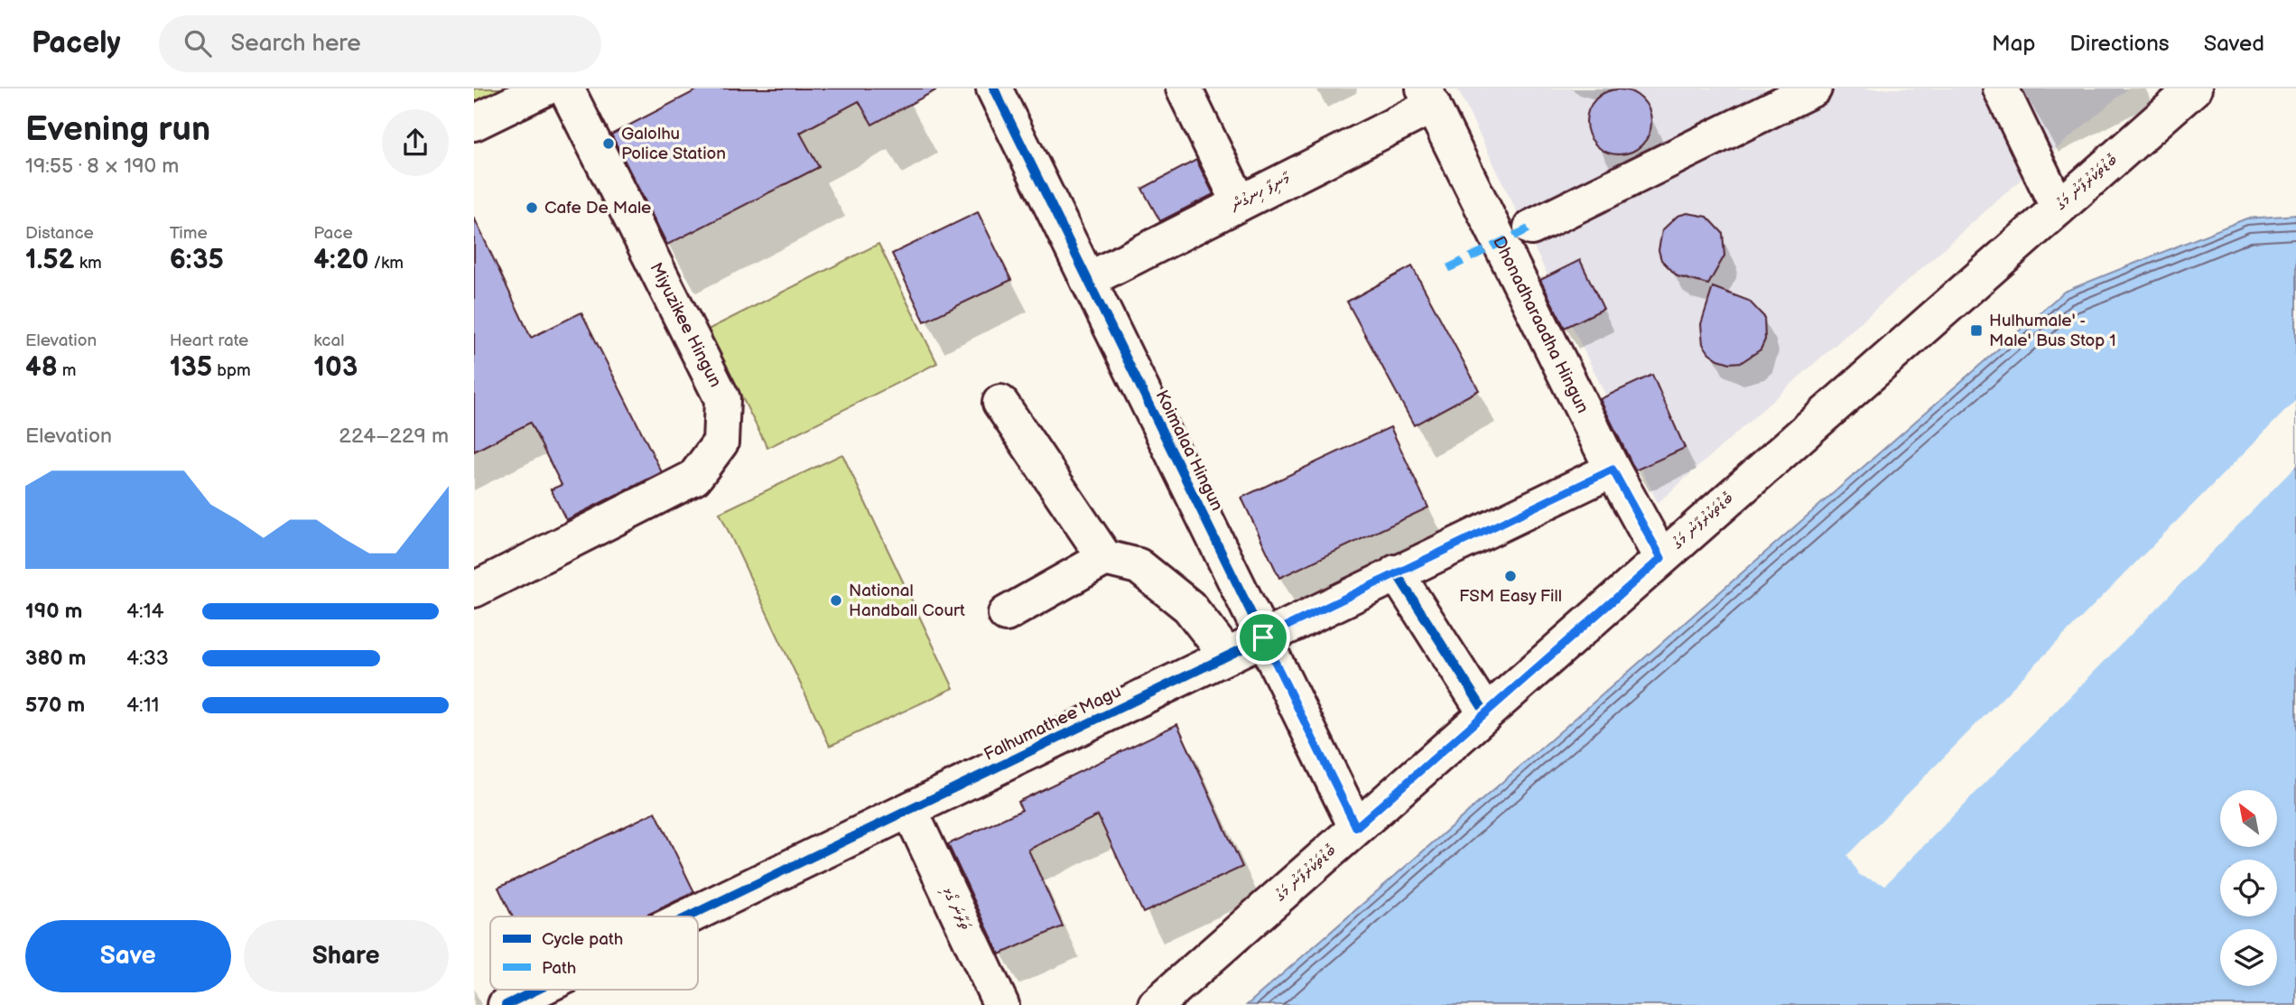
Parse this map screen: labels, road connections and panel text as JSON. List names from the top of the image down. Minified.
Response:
{"streets":{"street":["ބޮޑުތަކުރުފާނު މަގު","މާނިފާ ހިނގުން","Dhonadharaadha Hingun","Miyuzikee Hingun","Koimalaa Hingun","Falhumathee Magu","ތަރާނަ ގޯޅި"]},"crossings":[["ބޮޑުތަކުރުފާނު މަގު","Dhonadharaadha Hingun"],["ބޮޑުތަކުރުފާނު މަގު","Koimalaa Hingun"],["މާނިފާ ހިނގުން","Dhonadharaadha Hingun"],["މާނިފާ ހިނގުން","Koimalaa Hingun"],["Dhonadharaadha Hingun","Falhumathee Magu"],["Koimalaa Hingun","Falhumathee Magu"],["Falhumathee Magu","ތަރާނަ ގޯޅި"]],"places":{"other":["Galolhu Police Station","Cafe De Male","FSM Easy Fill","National Handball Court"],"transit":["Hulhumale' - Male' Bus Stop 1"]},"legend":["Cycle path","Path"],"north":"top left","page":{"header":"Pacely","search":"Search here","nav":["Map","Directions","Saved"],"heading":["Evening run","19:55 · 8 × 190 m"],"stats":[["Distance","1.52 km"],["Time","6:35"],["Pace","4:20 /km"],["Elevation","48 m"],["Heart rate","135 bpm"],["kcal","103"]],"chart":["Elevation","224–229 m"],"list":[{"name":"190 m","note":"4:14"},{"name":"380 m","note":"4:33"},{"name":"570 m","note":"4:11"}],"buttons":["Save","Share"]}}
